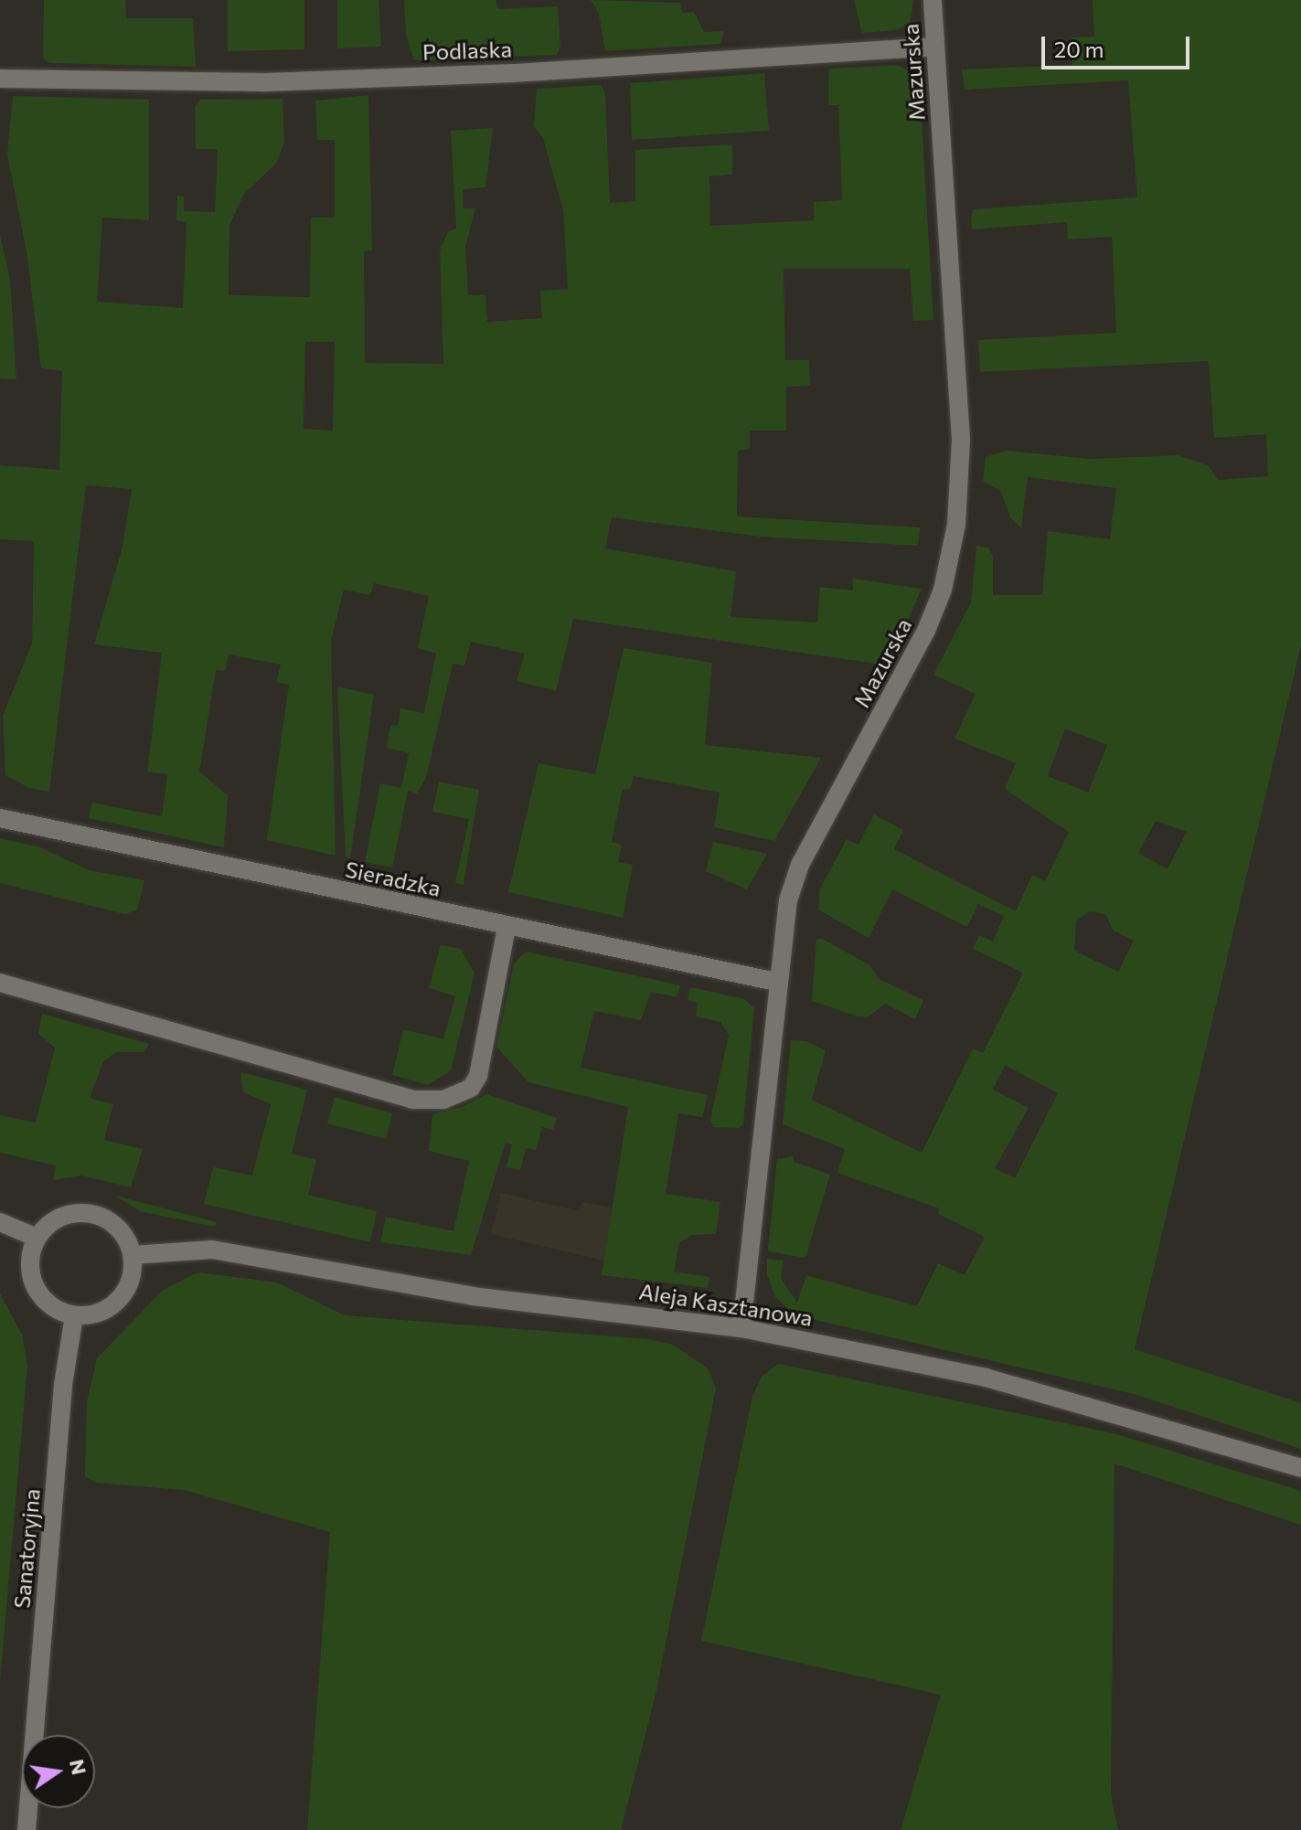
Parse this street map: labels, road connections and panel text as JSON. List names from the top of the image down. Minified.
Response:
{"streets":{"street":["Podlaska","Mazurska","Sieradzka","Aleja Kasztanowa","Sanatoryjna"]},"crossings":[["Podlaska","Mazurska"],["Mazurska","Sieradzka"],["Mazurska","Aleja Kasztanowa"],["Aleja Kasztanowa","Sanatoryjna"]],"scale_bar":"20 m","north":"right"}
